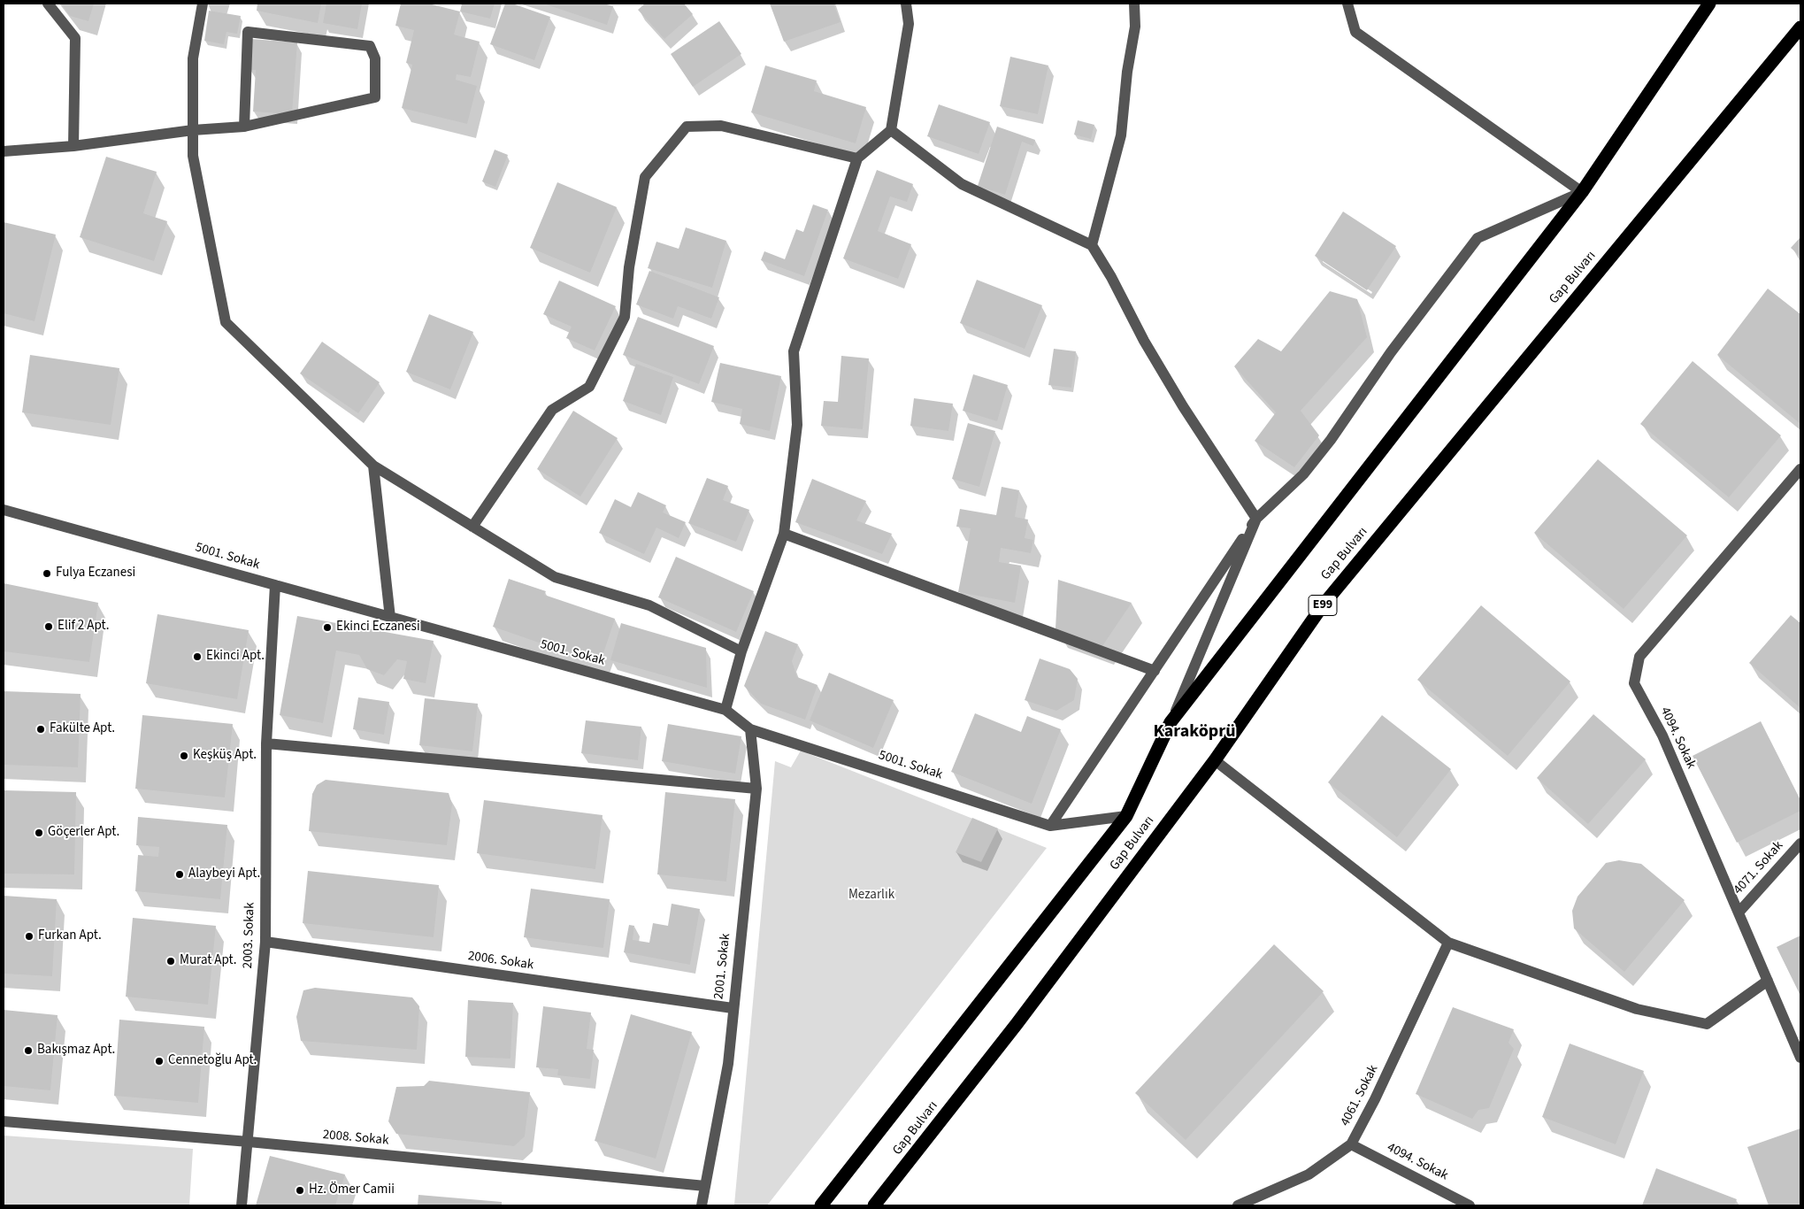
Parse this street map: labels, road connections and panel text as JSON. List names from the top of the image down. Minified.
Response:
{"streets":{"highway":["Gap Bulvarı","E99"],"street":["5001. Sokak","4094. Sokak","4071. Sokak","2003. Sokak","2006. Sokak","2001. Sokak","4061. Sokak","2008. Sokak"]},"crossings":[["Gap Bulvarı","5001. Sokak"],["5001. Sokak","2003. Sokak"],["5001. Sokak","2001. Sokak"],["4094. Sokak","4071. Sokak"],["4094. Sokak","4061. Sokak"],["2003. Sokak","2006. Sokak"],["2003. Sokak","2008. Sokak"],["2006. Sokak","2001. Sokak"],["2001. Sokak","2008. Sokak"]],"districts":["Karaköprü"],"parks":["Mezarlık"],"places":["Fulya Eczanesi","Elif 2 Apt.","Ekinci Eczanesi","Ekinci Apt.","Fakülte Apt.","Keşküş Apt.","Göçerler Apt.","Alaybeyi Apt.","Furkan Apt.","Murat Apt.","Bakışmaz Apt.","Cennetoğlu Apt.","Hz. Ömer Camii"]}
